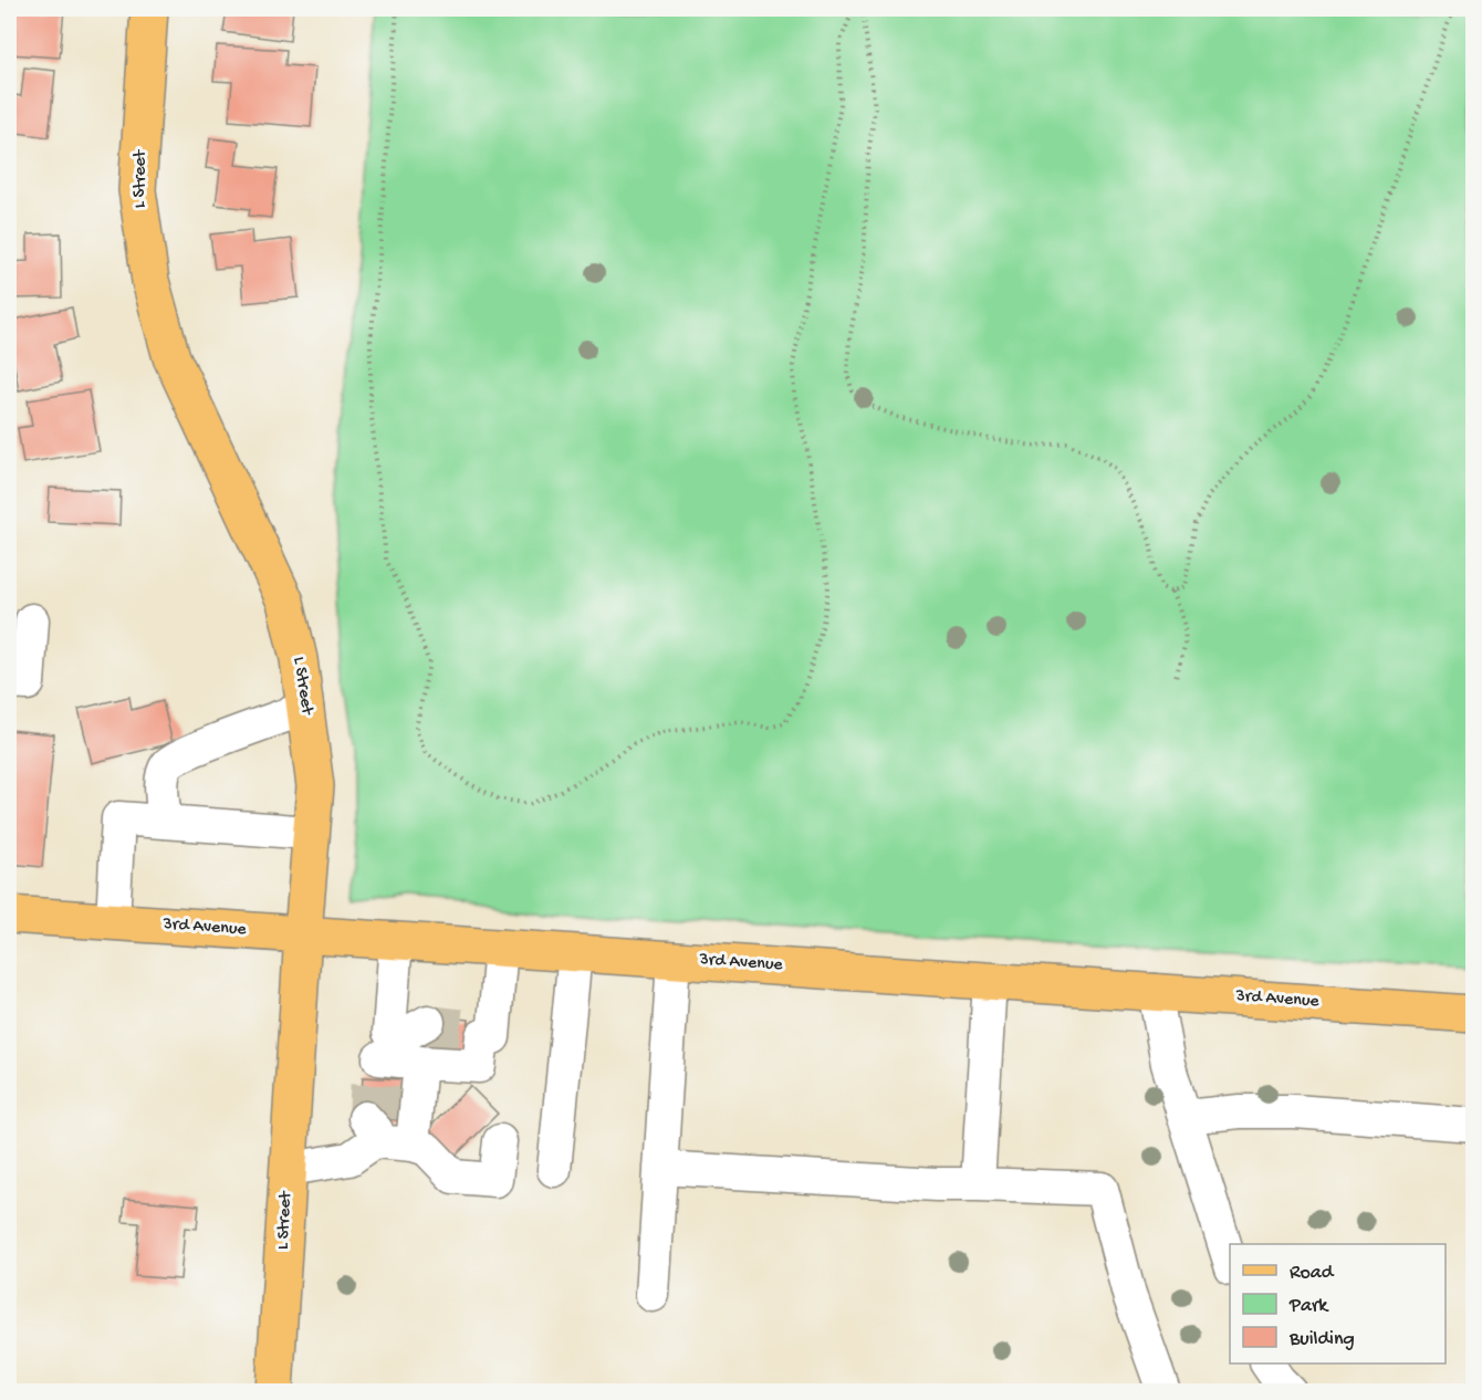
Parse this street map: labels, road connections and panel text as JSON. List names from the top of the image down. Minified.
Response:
{"streets":{"main road":["L Street","3rd Avenue"]},"crossings":[["L Street","3rd Avenue"]],"legend":["Road","Park","Building"]}
